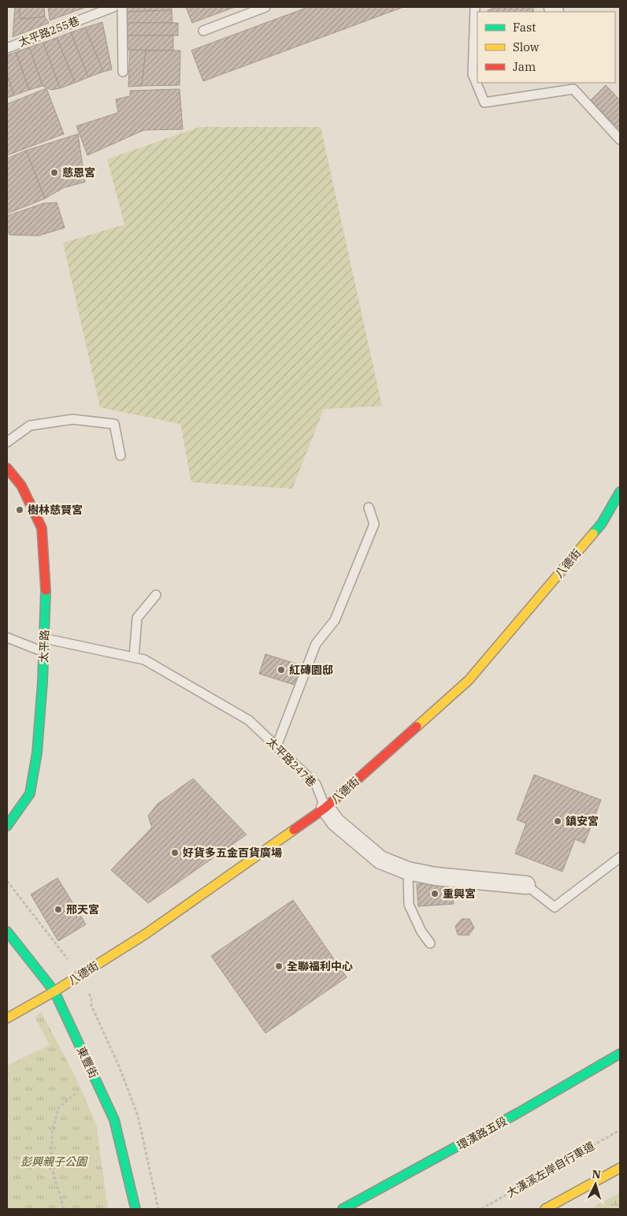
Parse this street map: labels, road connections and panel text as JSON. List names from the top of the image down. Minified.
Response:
{"streets":{"street":["八德街","太平路","太平路247巷","東豐街","環漢路五段"],"lane":["太平路255巷"],"path":["大漢溪左岸自行車道"]},"crossings":[["八德街","太平路247巷"],["八德街","東豐街"],["太平路","太平路247巷"]],"parks":["彭興親子公園"],"places":["慈恩宮","樹林慈賢宮","紅磚園邸","鎮安宮","好貨多五金百貨廣場","重興宮","邢天宮","全聯福利中心"],"legend":["Fast","Slow","Jam"],"north":"top"}
